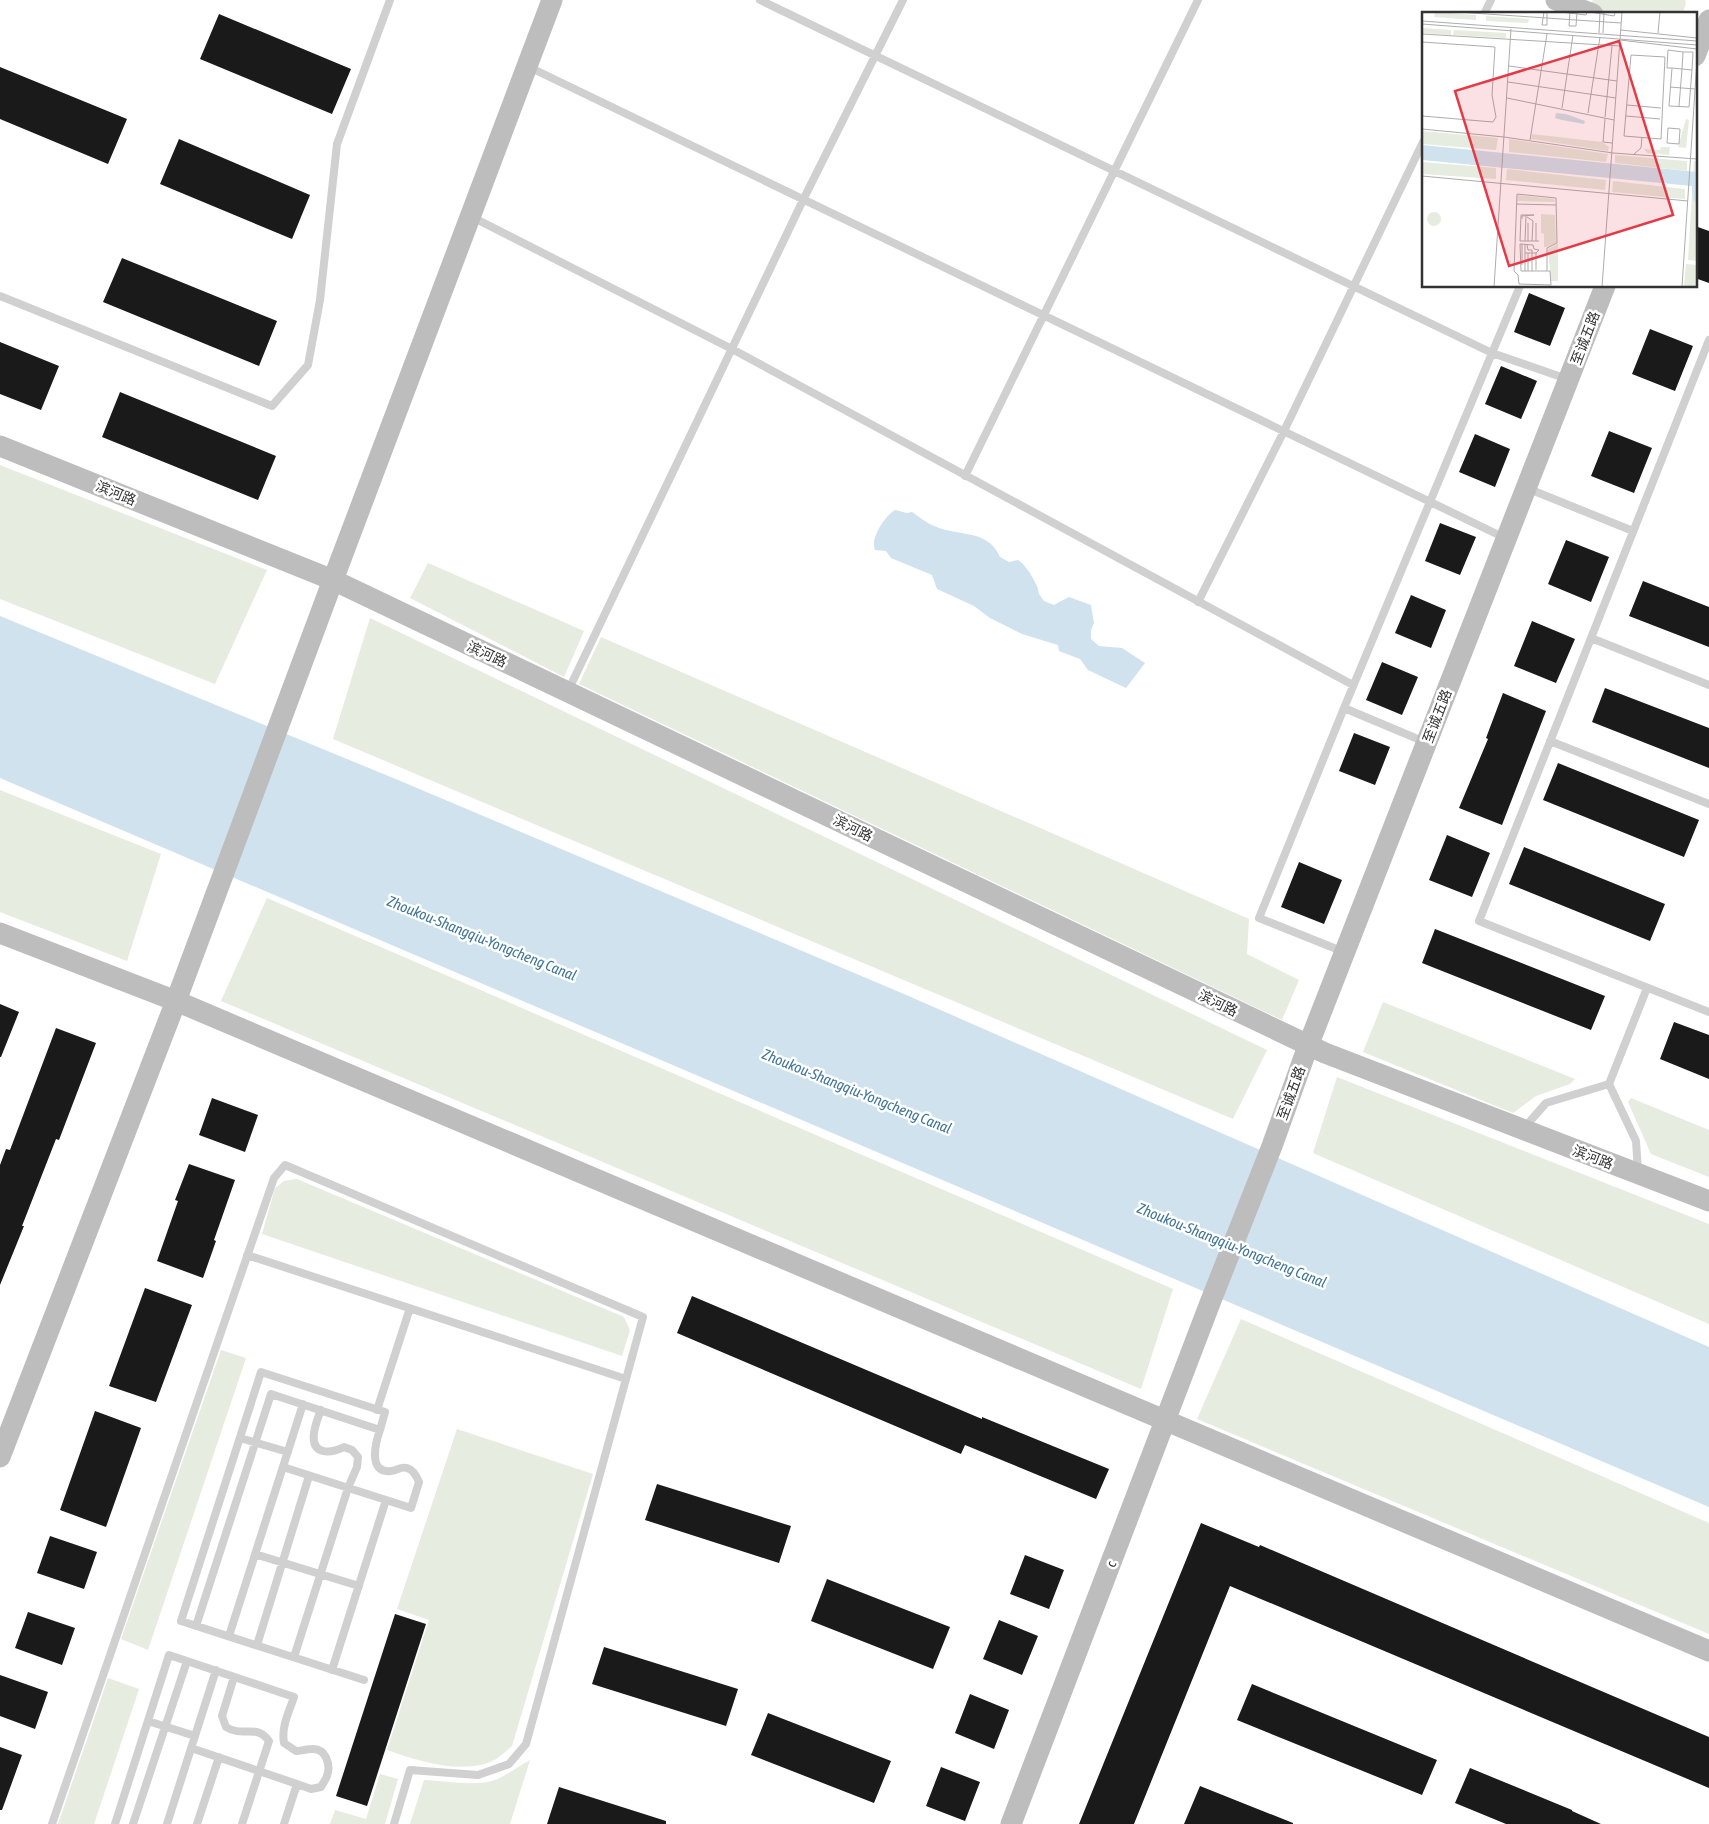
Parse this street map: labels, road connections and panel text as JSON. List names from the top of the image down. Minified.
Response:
{"streets":{"street":["至诚五路","滨河路","c"]},"crossings":[["至诚五路","滨河路"],["至诚五路","c"]],"water":["Zhoukou-Shangqiu-Yongcheng Canal"]}
